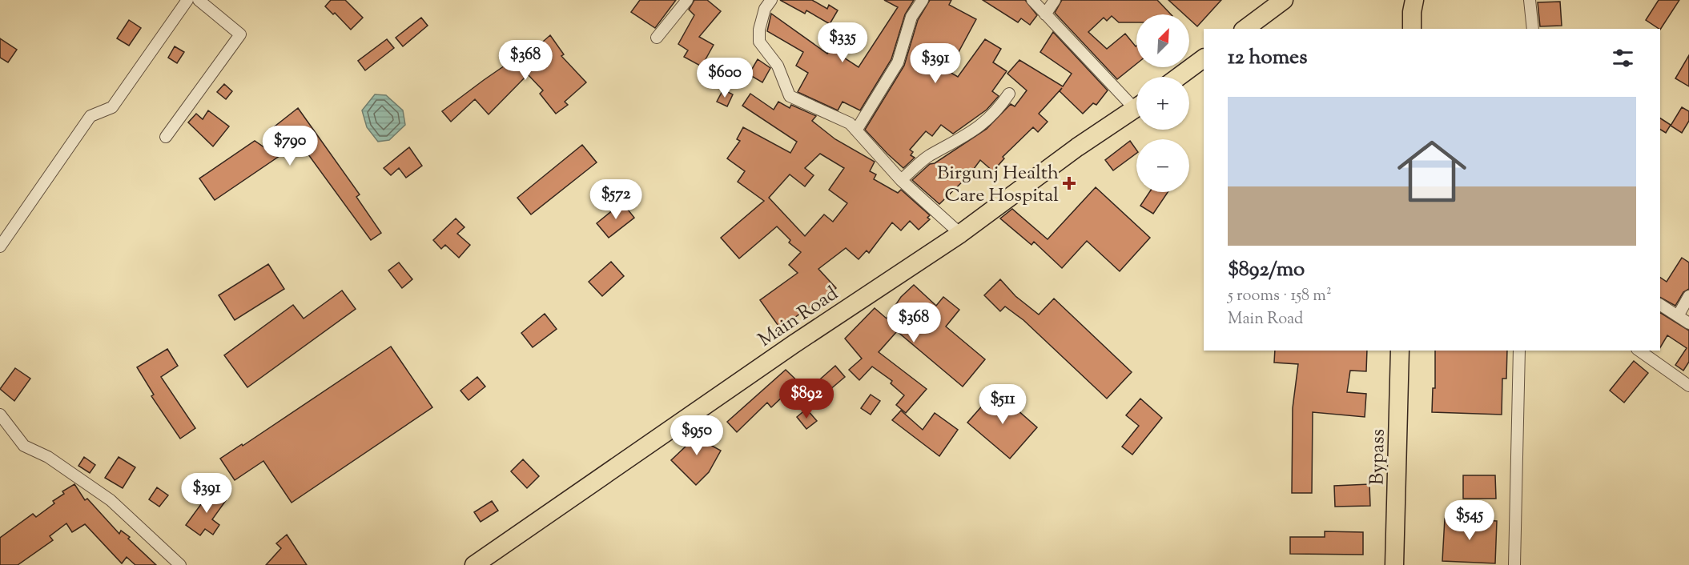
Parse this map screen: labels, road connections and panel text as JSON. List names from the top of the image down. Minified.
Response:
{"streets":{"main road":["Main Road","Bypass"]},"places":{"health":["Birgunj Health Care Hospital"]},"north":"top right","page":{"map_buttons":["+","−"],"price":["$335","$368","$391","$600","$790","$572","$368","$892","$511","$950","$391","$545"],"heading":"12 homes","list":[{"name":"$892/mo","note":"5 rooms · 158 m² · Main Road"}]}}
